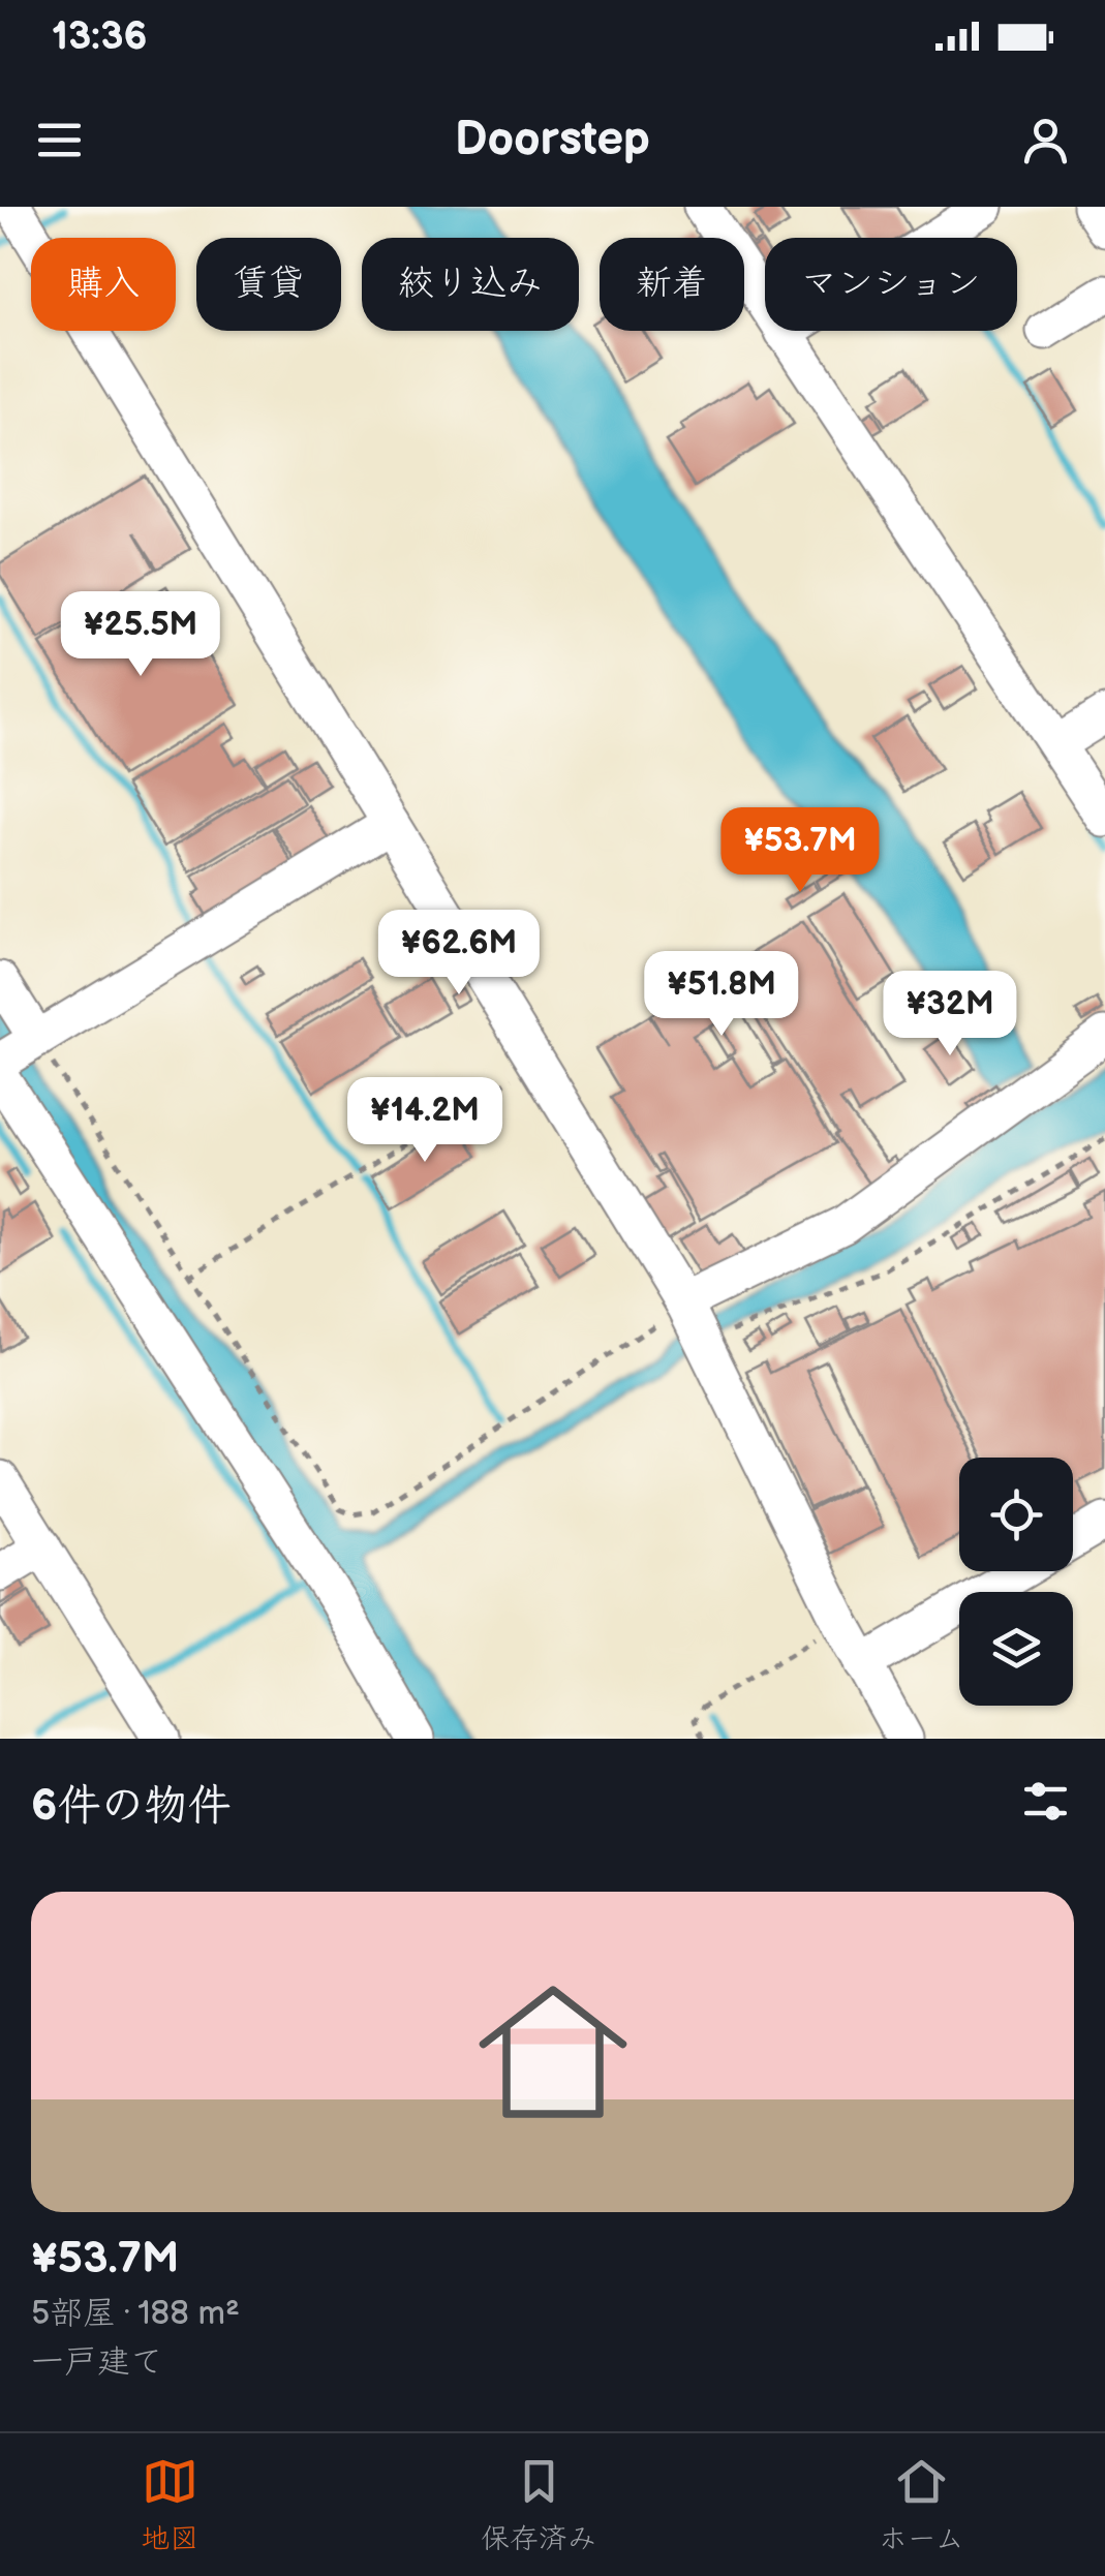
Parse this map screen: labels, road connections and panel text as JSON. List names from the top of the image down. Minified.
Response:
{"page":{"status":"13:36","header":"Doorstep","chip":["購入","賃貸","絞り込み","新着","マンション"],"price":["¥25.5M","¥53.7M","¥62.6M","¥51.8M","¥32M","¥14.2M"],"heading":"6件の物件","list":[{"name":"¥53.7M","note":"5部屋 · 188 m² · 一戸建て"}],"tabs":["地図","保存済み","ホーム"]}}
